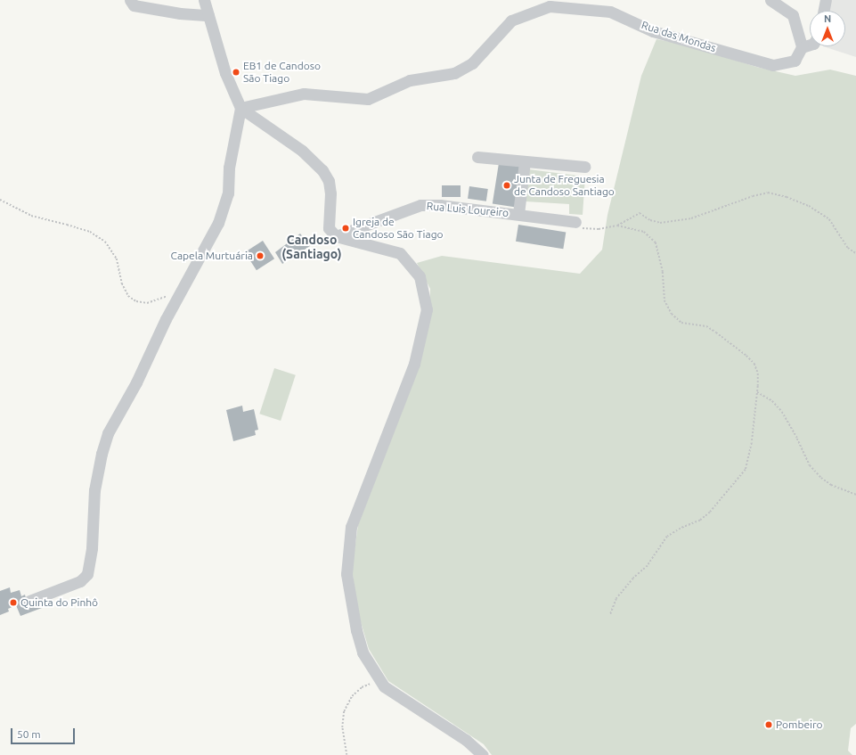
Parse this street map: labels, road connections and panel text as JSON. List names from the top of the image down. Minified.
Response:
{"streets":{"street":["Rua das Mondas","Rua Luis Loureiro"]},"districts":["Candoso (Santiago)"],"places":["EB1 de Candoso São Tiago","Junta de Freguesia de Candoso Santiago","Igreja de Candoso São Tiago","Capela Murtuária","Quinta do Pinhô","Pombeiro"],"scale_bar":"50 m","north":"top"}
